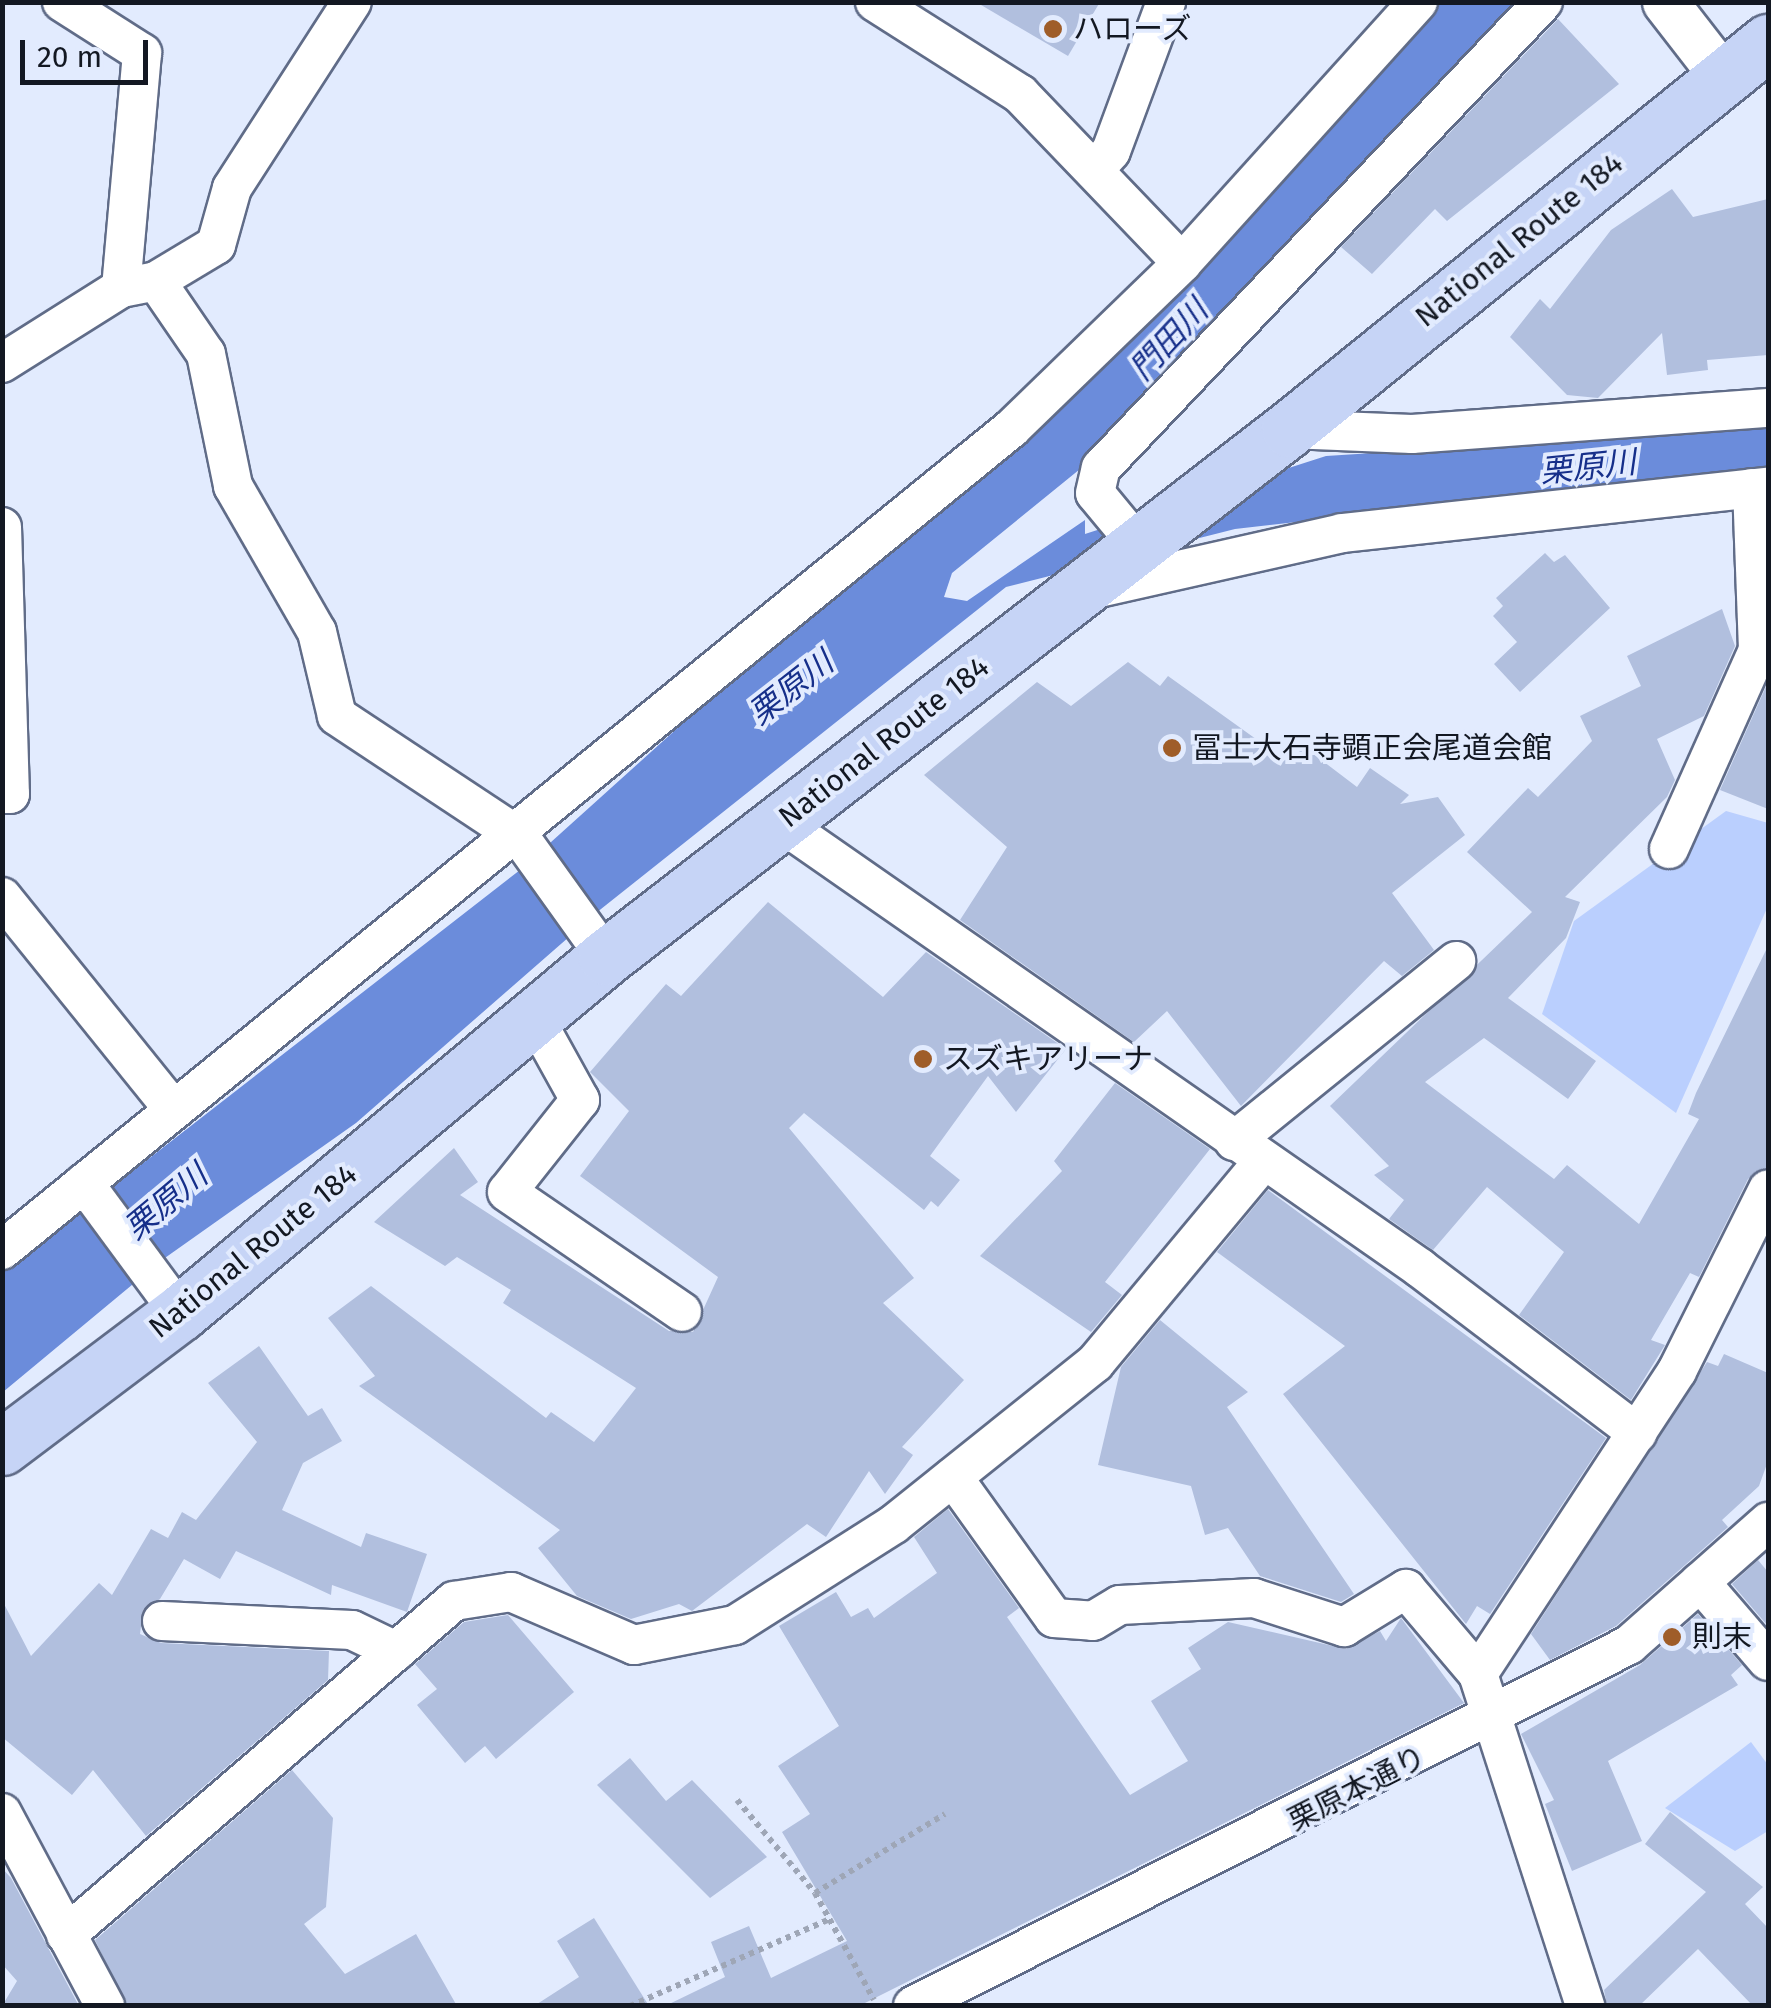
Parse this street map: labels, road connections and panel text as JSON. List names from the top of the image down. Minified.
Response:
{"streets":{"highway":["National Route 184"],"street":["栗原本通り"]},"water":["門田川","栗原川"],"places":["ハローズ","冨士大石寺顕正会尾道会館","スズキアリーナ","則末"],"scale_bar":"20 m"}
